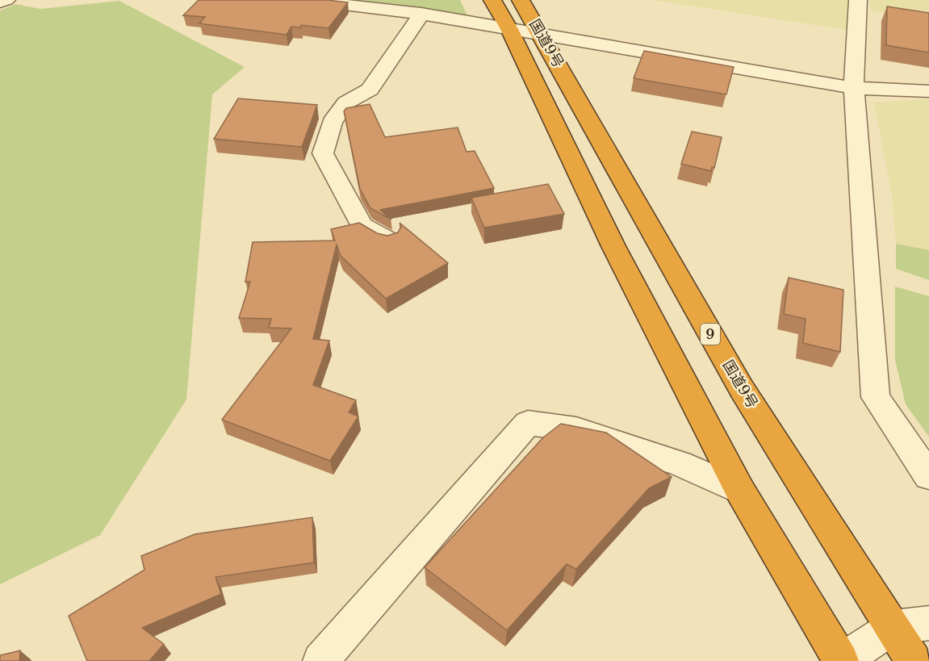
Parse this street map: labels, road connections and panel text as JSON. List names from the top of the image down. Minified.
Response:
{"streets":{"highway":["国道9号","9"]}}
